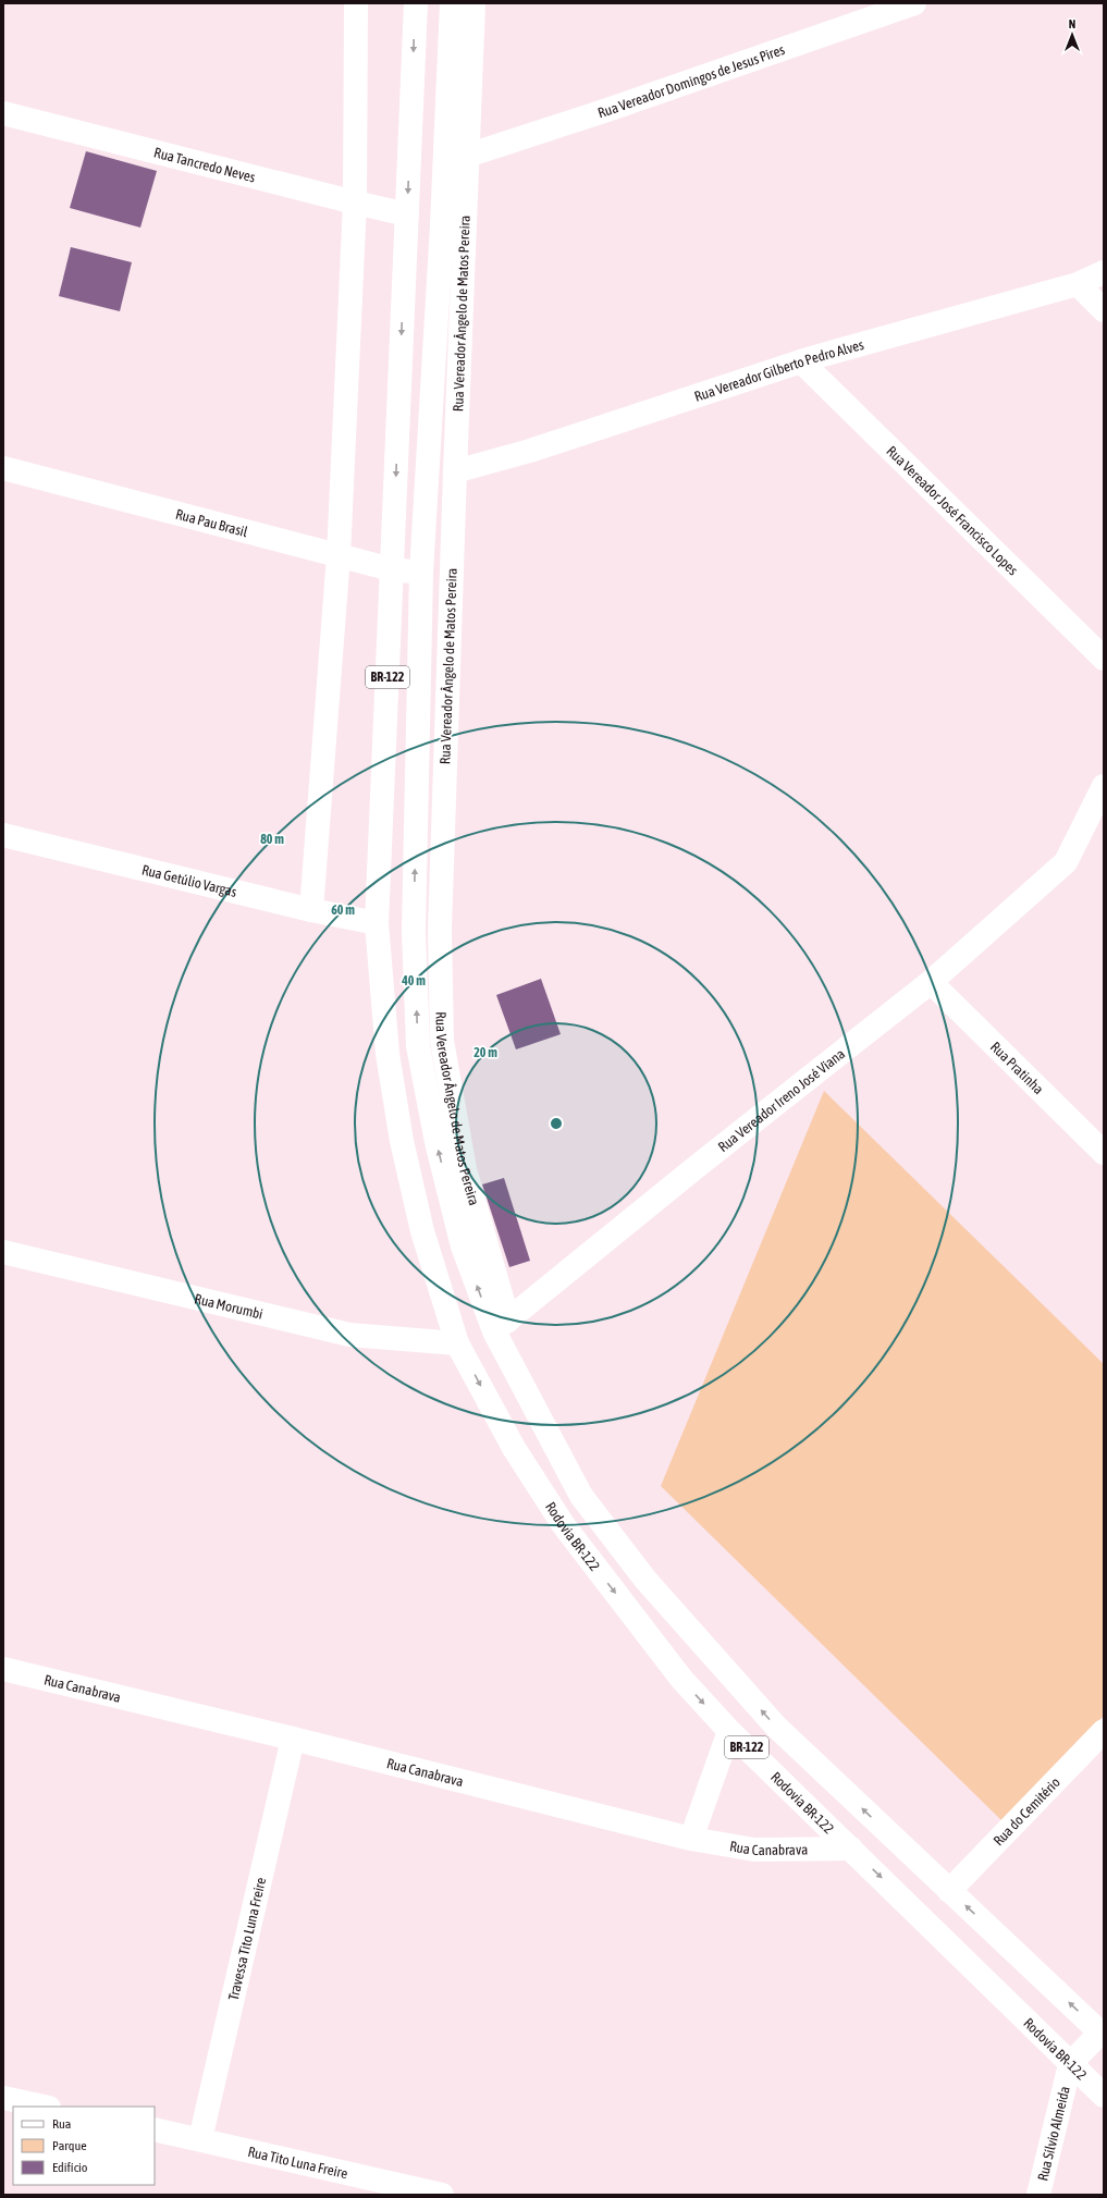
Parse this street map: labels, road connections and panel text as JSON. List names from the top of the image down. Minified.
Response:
{"streets":{"street":["Rua Vereador Domingos de Jesus Pires","Rua Tancredo Neves","Rua Vereador Ângelo de Matos Pereira","Rua Vereador Gilberto Pedro Alves","Rua Vereador José Francisco Lopes","Rua Pau Brasil","BR-122","Rua Getúlio Vargas","Rua Pratinha","Rua Vereador Ireno José Viana","Rua Morumbi","Rodovia BR-122","Rua Canabrava","Rua do Cemitério","Travessa Tito Luna Freire","Rua Sílvio Almeida","Rua Tito Luna Freire"]},"crossings":[["Rua Vereador Domingos de Jesus Pires","Rua Vereador Ângelo de Matos Pereira"],["Rua Tancredo Neves","BR-122"],["Rua Vereador Ângelo de Matos Pereira","Rua Vereador Gilberto Pedro Alves"],["Rua Vereador Ângelo de Matos Pereira","BR-122"],["Rua Vereador Ângelo de Matos Pereira","Rua Vereador Ireno José Viana"],["Rua Vereador Gilberto Pedro Alves","Rua Vereador José Francisco Lopes"],["Rua Pau Brasil","BR-122"],["BR-122","Rua Getúlio Vargas"],["BR-122","Rua Vereador Ireno José Viana"],["BR-122","Rua Morumbi"],["BR-122","Rodovia BR-122"],["BR-122","Rua do Cemitério"],["Rua Pratinha","Rua Vereador Ireno José Viana"],["Rua Morumbi","Rodovia BR-122"],["Rodovia BR-122","Rua Canabrava"],["Rodovia BR-122","Rua Sílvio Almeida"],["Rua Canabrava","Travessa Tito Luna Freire"],["Travessa Tito Luna Freire","Rua Tito Luna Freire"]],"legend":["Rua","Parque","Edifício"],"north":"top","rings":["80 m","60 m","40 m","20 m"]}
